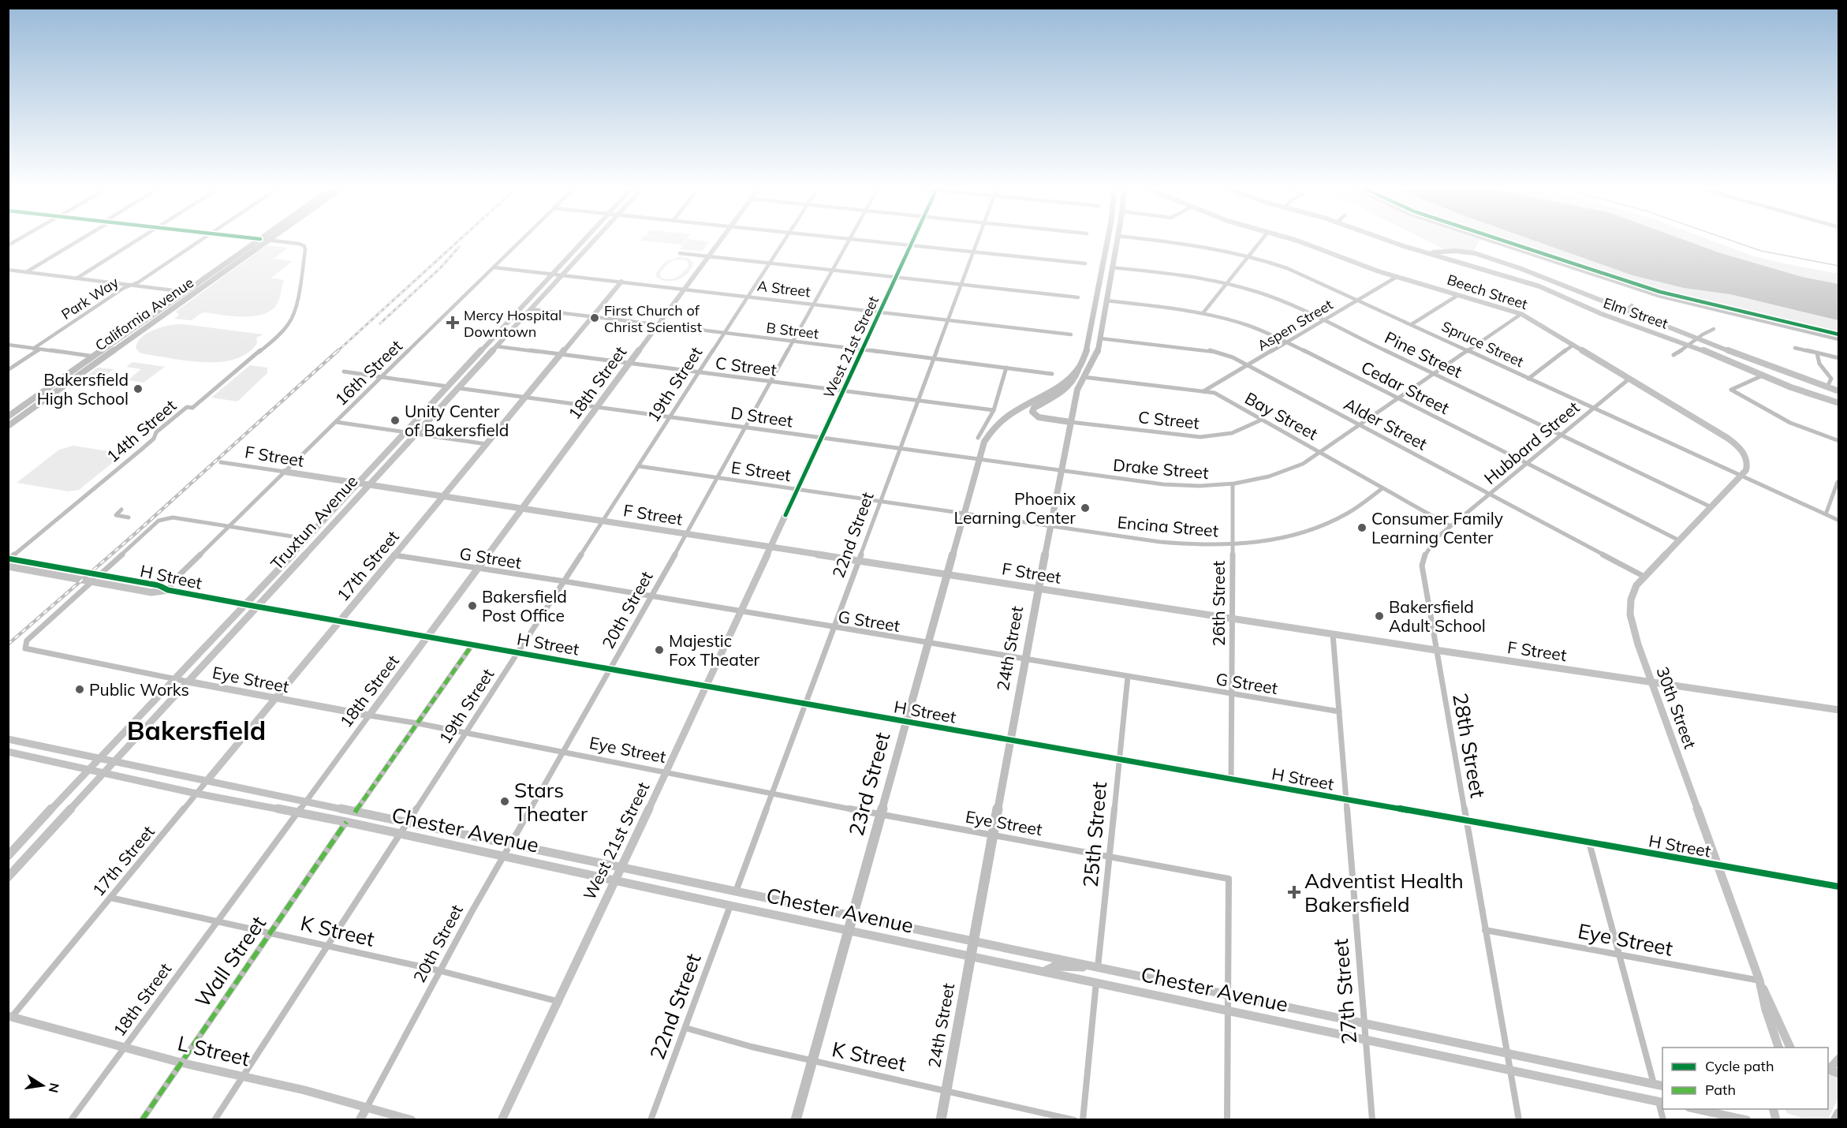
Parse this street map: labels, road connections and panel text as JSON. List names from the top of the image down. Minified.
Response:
{"streets":{"main road":["California Avenue","24th Street","23rd Street"],"street":["A Street","Beech Street","Park Way","Elm Street","Aspen Street","B Street","Spruce Street","West 21st Street","Pine Street","C Street","16th Street","18th Street","19th Street","Cedar Street","Bay Street","D Street","Alder Street","14th Street","Hubbard Street","F Street","Drake Street","E Street","Truxtun Avenue","Encina Street","22nd Street","G Street","17th Street","H Street","26th Street","20th Street","Eye Street","30th Street","28th Street","Chester Avenue","25th Street","K Street","Wall Street","27th Street","L Street"]},"crossings":[["A Street","West 21st Street"],["A Street","16th Street"],["A Street","18th Street"],["A Street","19th Street"],["A Street","Truxtun Avenue"],["A Street","22nd Street"],["A Street","17th Street"],["A Street","20th Street"],["Beech Street","Aspen Street"],["Beech Street","Spruce Street"],["Beech Street","Hubbard Street"],["Beech Street","Drake Street"],["Beech Street","30th Street"],["Aspen Street","Spruce Street"],["Aspen Street","Pine Street"],["Aspen Street","Cedar Street"],["Aspen Street","Bay Street"],["Aspen Street","Alder Street"],["B Street","West 21st Street"],["B Street","18th Street"],["B Street","19th Street"],["B Street","Truxtun Avenue"],["B Street","22nd Street"],["B Street","17th Street"],["B Street","20th Street"],["Spruce Street","Hubbard Street"],["Spruce Street","Drake Street"],["Spruce Street","30th Street"],["West 21st Street","C Street"],["West 21st Street","D Street"],["West 21st Street","F Street"],["West 21st Street","E Street"],["West 21st Street","G Street"],["West 21st Street","H Street"],["West 21st Street","Eye Street"],["West 21st Street","Chester Avenue"],["West 21st Street","K Street"],["Pine Street","Hubbard Street"],["Pine Street","Drake Street"],["Pine Street","24th Street"],["Pine Street","30th Street"],["C Street","18th Street"],["C Street","19th Street"],["C Street","Bay Street"],["C Street","Truxtun Avenue"],["C Street","22nd Street"],["C Street","17th Street"],["C Street","20th Street"],["C Street","24th Street"],["16th Street","F Street"],["16th Street","H Street"],["16th Street","Eye Street"],["18th Street","D Street"],["18th Street","F Street"],["18th Street","G Street"],["18th Street","H Street"],["18th Street","Eye Street"],["18th Street","Chester Avenue"],["18th Street","K Street"],["18th Street","L Street"],["19th Street","D Street"],["19th Street","F Street"],["19th Street","E Street"],["19th Street","G Street"],["19th Street","H Street"],["19th Street","Eye Street"],["19th Street","Chester Avenue"],["19th Street","K Street"],["19th Street","L Street"],["Cedar Street","Hubbard Street"],["Cedar Street","Drake Street"],["Cedar Street","24th Street"],["Cedar Street","30th Street"],["Bay Street","Hubbard Street"],["Bay Street","Drake Street"],["Bay Street","Encina Street"],["Bay Street","24th Street"],["Bay Street","28th Street"],["D Street","Drake Street"],["D Street","Truxtun Avenue"],["D Street","22nd Street"],["D Street","17th Street"],["D Street","20th Street"],["D Street","24th Street"],["D Street","23rd Street"],["Alder Street","Hubbard Street"],["Alder Street","Drake Street"],["Alder Street","24th Street"],["Alder Street","30th Street"],["14th Street","H Street"],["Hubbard Street","28th Street"],["F Street","Truxtun Avenue"],["F Street","22nd Street"],["F Street","17th Street"],["F Street","26th Street"],["F Street","20th Street"],["F Street","24th Street"],["F Street","30th Street"],["F Street","28th Street"],["F Street","23rd Street"],["F Street","27th Street"],["Drake Street","26th Street"],["Drake Street","24th Street"],["E Street","Encina Street"],["E Street","22nd Street"],["E Street","20th Street"],["E Street","24th Street"],["E Street","23rd Street"],["Truxtun Avenue","H Street"],["Truxtun Avenue","Eye Street"],["Truxtun Avenue","Chester Avenue"],["Encina Street","26th Street"],["Encina Street","24th Street"],["22nd Street","G Street"],["22nd Street","H Street"],["22nd Street","Eye Street"],["22nd Street","Chester Avenue"],["22nd Street","K Street"],["G Street","17th Street"],["G Street","26th Street"],["G Street","20th Street"],["G Street","24th Street"],["G Street","23rd Street"],["G Street","25th Street"],["G Street","27th Street"],["17th Street","H Street"],["17th Street","Eye Street"],["17th Street","Chester Avenue"],["17th Street","K Street"],["17th Street","L Street"],["H Street","26th Street"],["H Street","20th Street"],["H Street","24th Street"],["H Street","30th Street"],["H Street","28th Street"],["H Street","23rd Street"],["H Street","25th Street"],["H Street","27th Street"],["20th Street","Eye Street"],["20th Street","Chester Avenue"],["20th Street","K Street"],["20th Street","L Street"],["24th Street","Eye Street"],["24th Street","Chester Avenue"],["24th Street","K Street"],["Eye Street","30th Street"],["Eye Street","28th Street"],["Eye Street","23rd Street"],["Eye Street","Chester Avenue"],["Eye Street","25th Street"],["28th Street","Chester Avenue"],["23rd Street","Chester Avenue"],["23rd Street","K Street"],["Chester Avenue","25th Street"],["Chester Avenue","Wall Street"],["Chester Avenue","27th Street"],["K Street","Wall Street"],["Wall Street","L Street"]],"districts":["Bakersfield"],"places":{"other":["First Church of Christ Scientist","Bakersfield High School","Unity Center of Bakersfield","Phoenix Learning Center","Consumer Family Learning Center","Bakersfield Post Office","Bakersfield Adult School","Majestic Fox Theater","Public Works","Stars Theater"],"health":["Mercy Hospital Downtown","Adventist Health Bakersfield"]},"legend":["Cycle path","Path"],"north":"right"}
